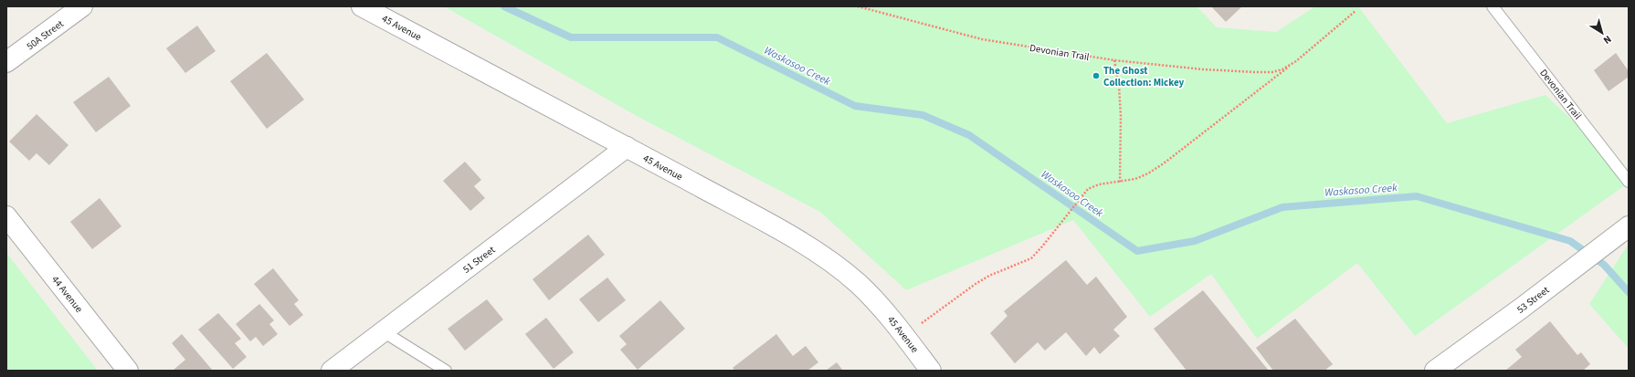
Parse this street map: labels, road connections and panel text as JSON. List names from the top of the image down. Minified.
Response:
{"streets":{"street":["45 Avenue","50A Street","51 Street","44 Avenue","53 Street"],"lane":["Devonian Trail"]},"crossings":[["45 Avenue","51 Street"]],"water":["Waskasoo Creek"],"places":["The Ghost Collection: Mickey"],"north":"bottom right"}
